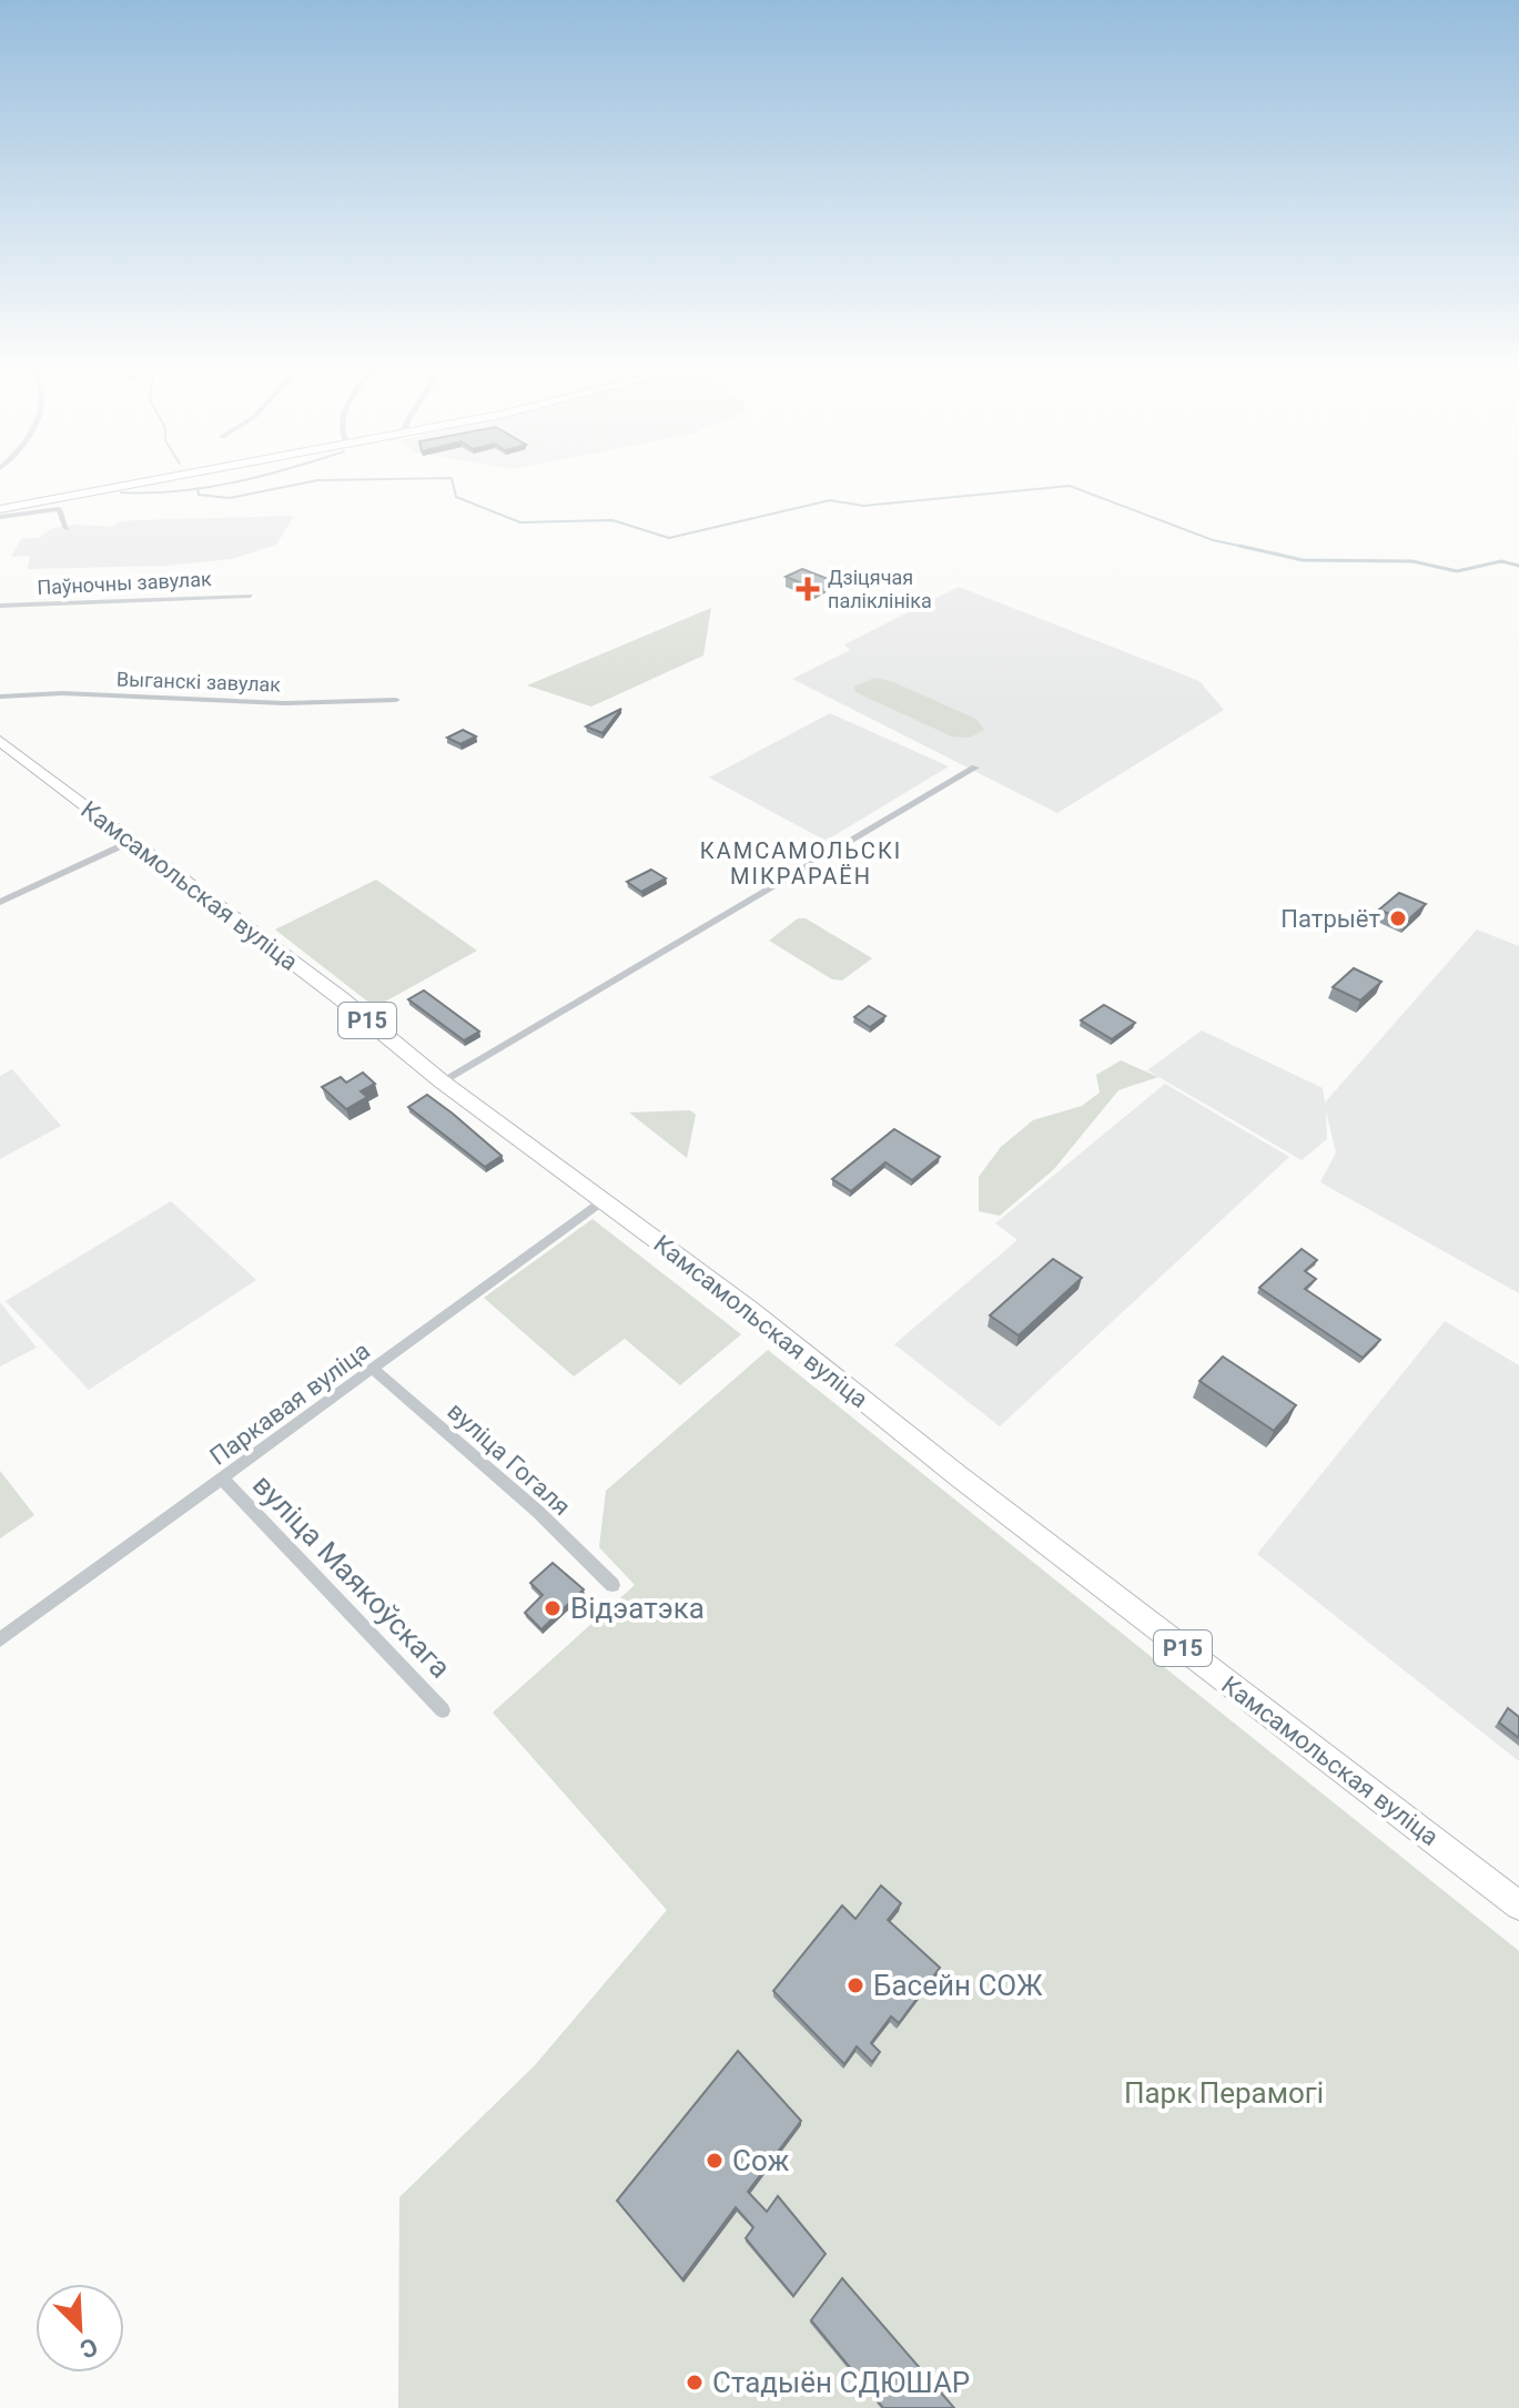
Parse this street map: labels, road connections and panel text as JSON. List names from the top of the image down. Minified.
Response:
{"streets":{"main road":["Камсамольская вуліца","Р15"],"street":["Паўночны завулак","Выганскі завулак","Паркавая вуліца","вуліца Гогаля","вуліца Маякоўскага"]},"crossings":[["Камсамольская вуліца","Паркавая вуліца"],["Паркавая вуліца","вуліца Гогаля"],["Паркавая вуліца","вуліца Маякоўскага"]],"districts":["КАМСАМОЛЬСКІ МІКРАРАЁН"],"parks":["Парк Перамогі"],"places":{"health":["Дзіцячая паліклініка"],"other":["Патрыёт","Відэатэка","Басейн СОЖ","Сож","Стадыён СДЮШАР"]},"north":"bottom right"}
